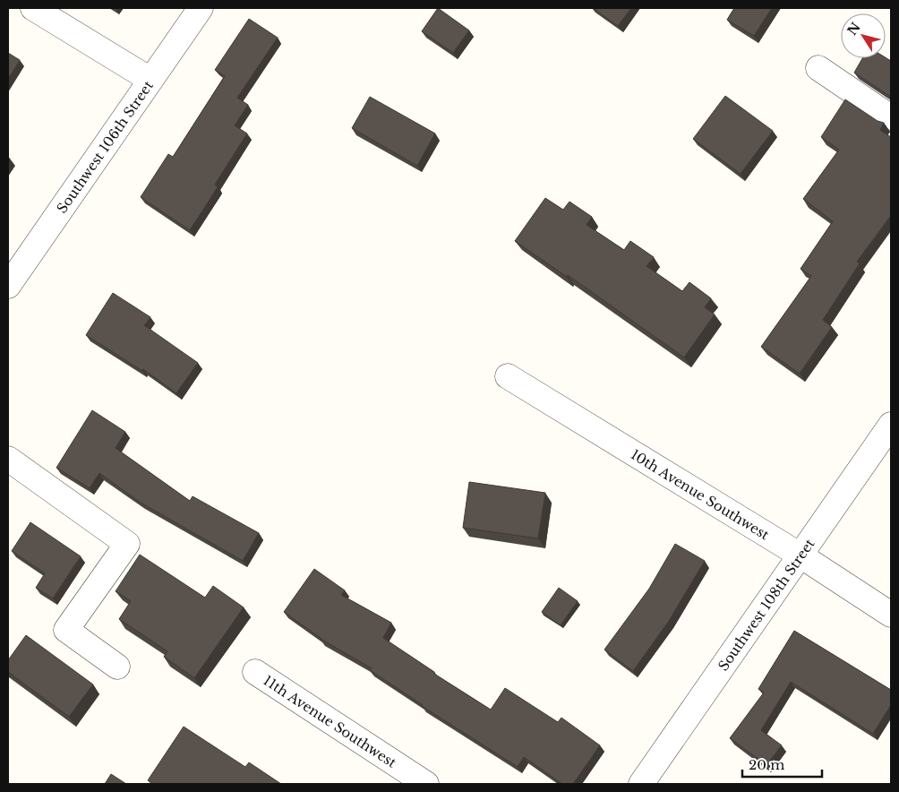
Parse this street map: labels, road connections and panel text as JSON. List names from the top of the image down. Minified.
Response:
{"streets":{"street":["Southwest 106th Street","10th Avenue Southwest","Southwest 108th Street","11th Avenue Southwest"]},"crossings":[["10th Avenue Southwest","Southwest 108th Street"]],"scale_bar":"20 m","north":"top left"}
